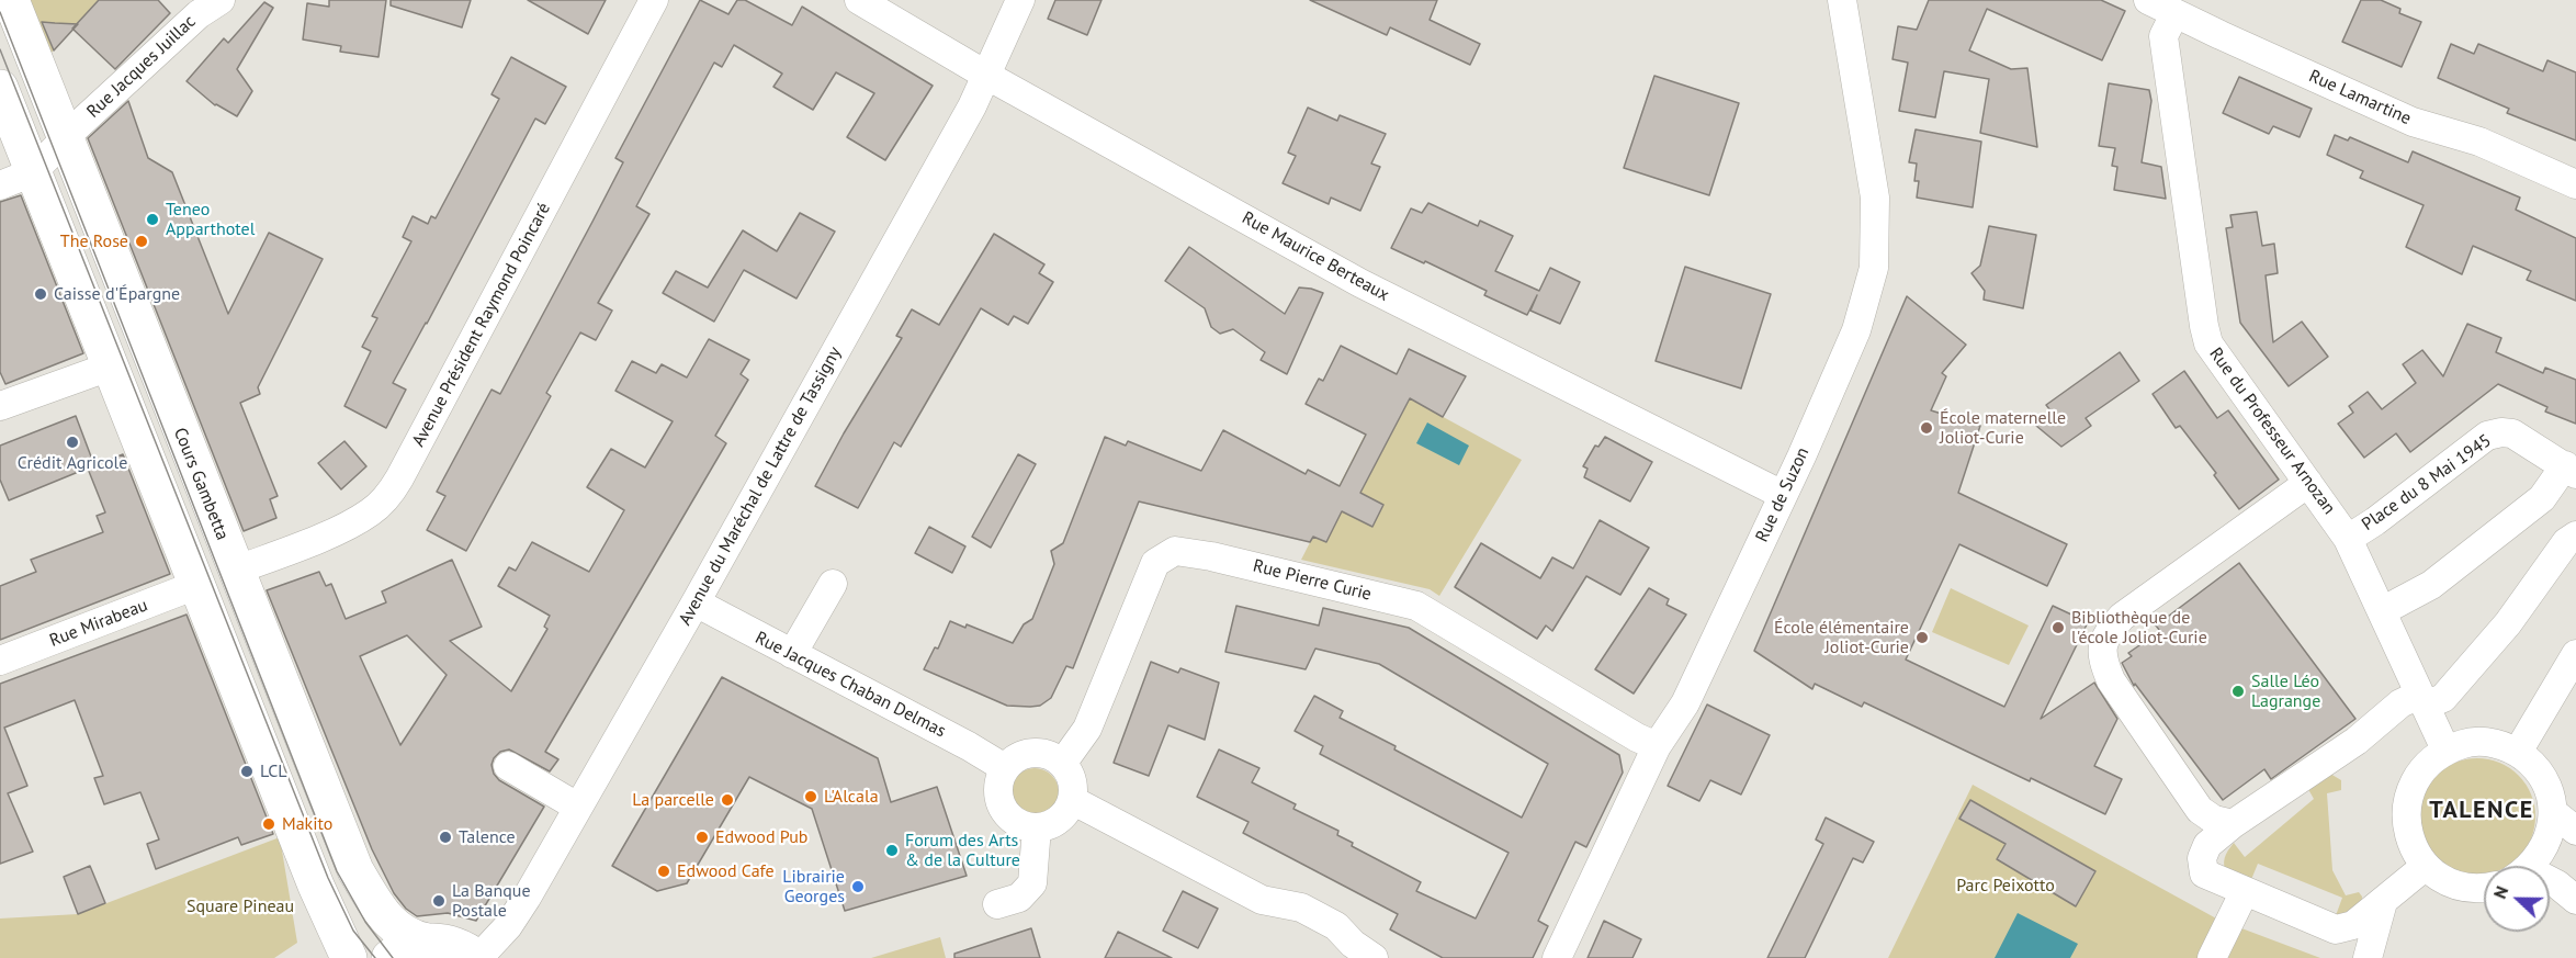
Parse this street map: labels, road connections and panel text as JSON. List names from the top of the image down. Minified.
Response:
{"streets":{"main road":["Cours Gambetta"],"street":["Rue Jacques Juillac","Rue Lamartine","Rue Maurice Berteaux","Avenue Président Raymond Poincaré","Rue du Professeur Arnozan","Place du 8 Mai 1945","Avenue du Maréchal de Lattre de Tassigny","Rue de Suzon","Rue Pierre Curie","Rue Mirabeau","Rue Jacques Chaban Delmas"]},"crossings":[["Rue Jacques Juillac","Cours Gambetta"],["Rue Lamartine","Rue du Professeur Arnozan"],["Rue Maurice Berteaux","Avenue du Maréchal de Lattre de Tassigny"],["Rue Maurice Berteaux","Rue de Suzon"],["Avenue Président Raymond Poincaré","Cours Gambetta"],["Rue du Professeur Arnozan","Place du 8 Mai 1945"],["Cours Gambetta","Avenue du Maréchal de Lattre de Tassigny"],["Avenue du Maréchal de Lattre de Tassigny","Rue Jacques Chaban Delmas"],["Rue de Suzon","Rue Pierre Curie"],["Rue Pierre Curie","Rue Jacques Chaban Delmas"]],"districts":["TALENCE"],"parks":["Parc Peixotto","Square Pineau"],"places":["Teneo Apparthotel","The Rose","Caisse d'Épargne","École maternelle Joliot-Curie","Crédit Agricole","Bibliothèque de l'école Joliot-Curie","École élémentaire Joliot-Curie","Salle Léo Lagrange","LCL","L'Alcala","La parcelle","Makito","Talence","Edwood Pub","Forum des Arts & de la Culture","Edwood Cafe","Librairie Georges","La Banque Postale"],"north":"left"}
